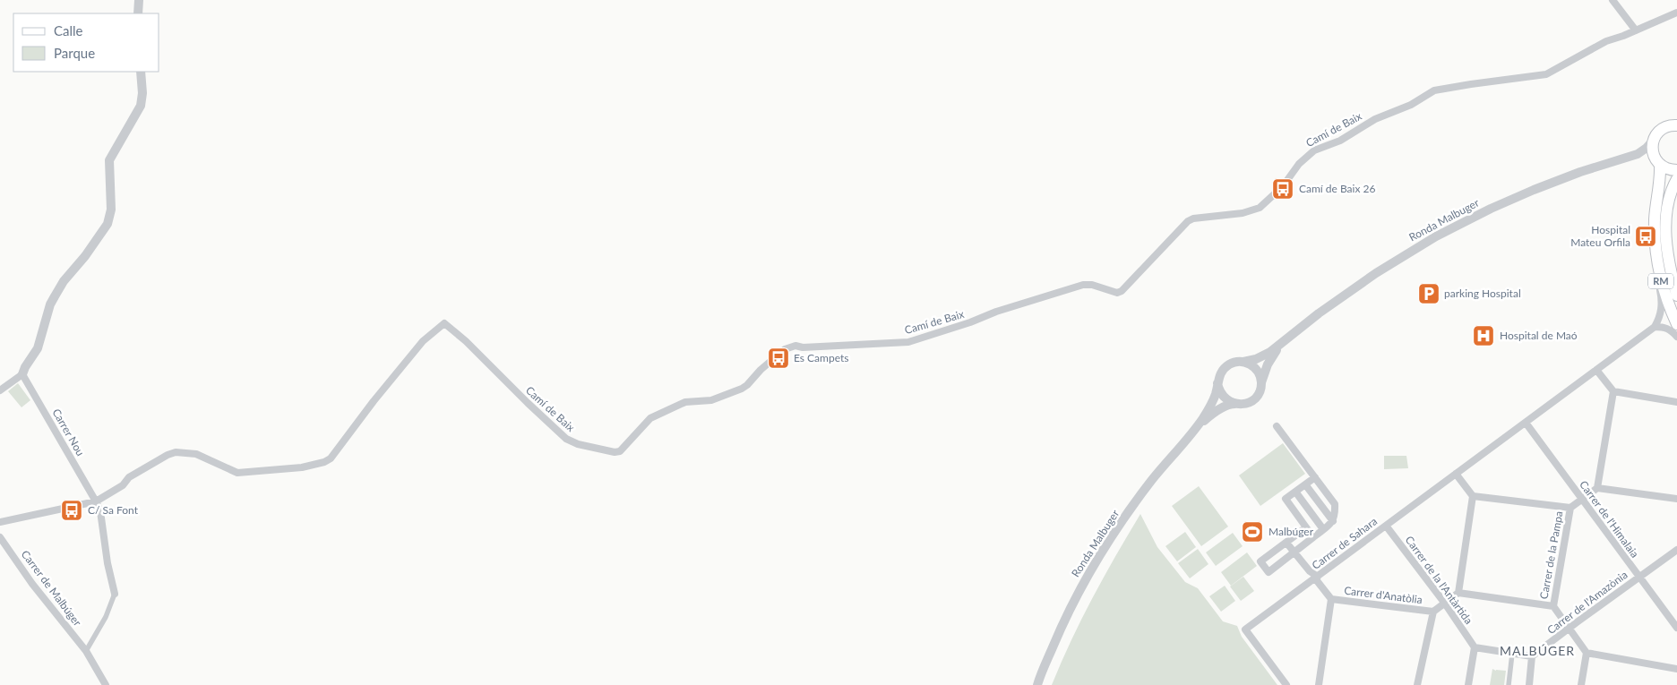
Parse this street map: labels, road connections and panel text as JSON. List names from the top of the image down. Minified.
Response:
{"streets":{"main road":["RM"],"street":["Camí de Baix","Ronda Malbuger","Carrer Nou","Carrer de l'Himalaia","Carrer de Sahara","Carrer de la Pampa","Carrer de la l'Antàrtida","Carrer de Malbúger","Carrer d'Anatòlia","Carrer de l'Amazònia"]},"crossings":[["Camí de Baix","Carrer Nou"],["Ronda Malbuger","RM"],["Carrer de l'Himalaia","Carrer de Sahara"],["Carrer de l'Himalaia","Carrer de la Pampa"],["Carrer de l'Himalaia","Carrer de l'Amazònia"],["Carrer de Sahara","Carrer de la l'Antàrtida"],["Carrer de Sahara","Carrer d'Anatòlia"],["Carrer de la Pampa","Carrer de l'Amazònia"],["Carrer de la l'Antàrtida","Carrer d'Anatòlia"]],"districts":["MALBÚGER"],"places":{"bus stop":["Camí de Baix 26","Hospital Mateu Orfila","Es Campets","C/ Sa Font"],"parking":["parking Hospital"],"hospital":["Hospital de Maó"],"sports":["Malbúger"]},"legend":["Calle","Parque"]}
